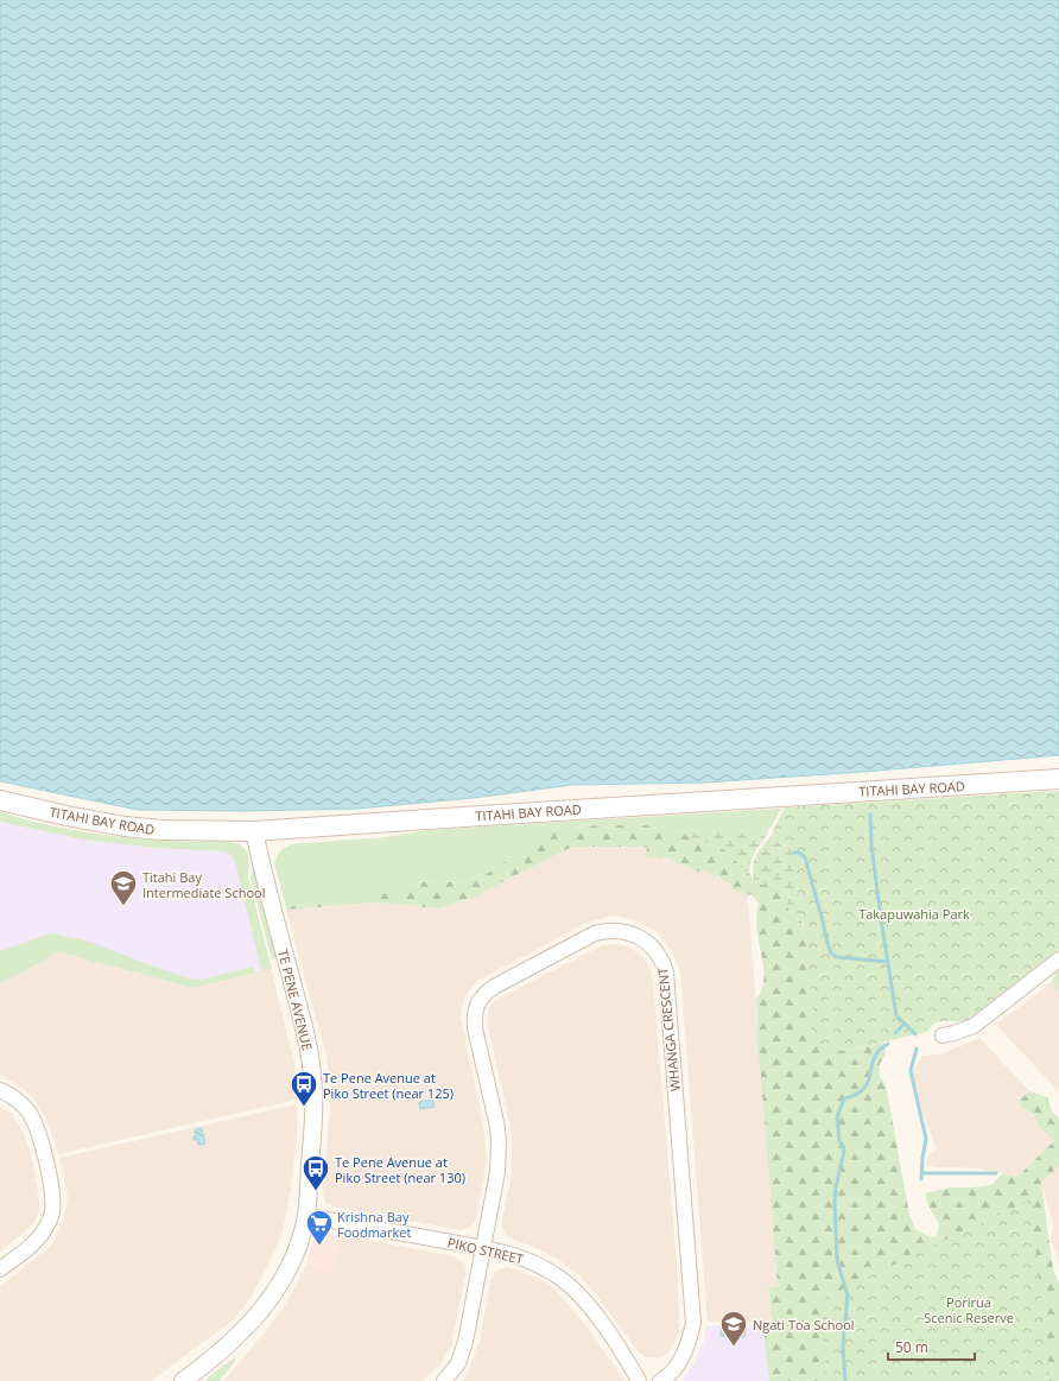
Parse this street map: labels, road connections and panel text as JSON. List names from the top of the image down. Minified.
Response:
{"streets":{"main road":["TITAHI BAY ROAD"],"street":["TE PENE AVENUE","WHANGA CRESCENT","PIKO STREET"]},"crossings":[["TITAHI BAY ROAD","TE PENE AVENUE"],["TE PENE AVENUE","PIKO STREET"],["WHANGA CRESCENT","PIKO STREET"]],"parks":["Takapuwahia Park","Porirua Scenic Reserve"],"places":{"school or university":["Titahi Bay Intermediate School","Ngati Toa School"],"bus stop":["Te Pene Avenue at Piko Street (near 125)","Te Pene Avenue at Piko Street (near 130)"],"supermarket":["Krishna Bay Foodmarket"]},"scale_bar":"50 m"}
